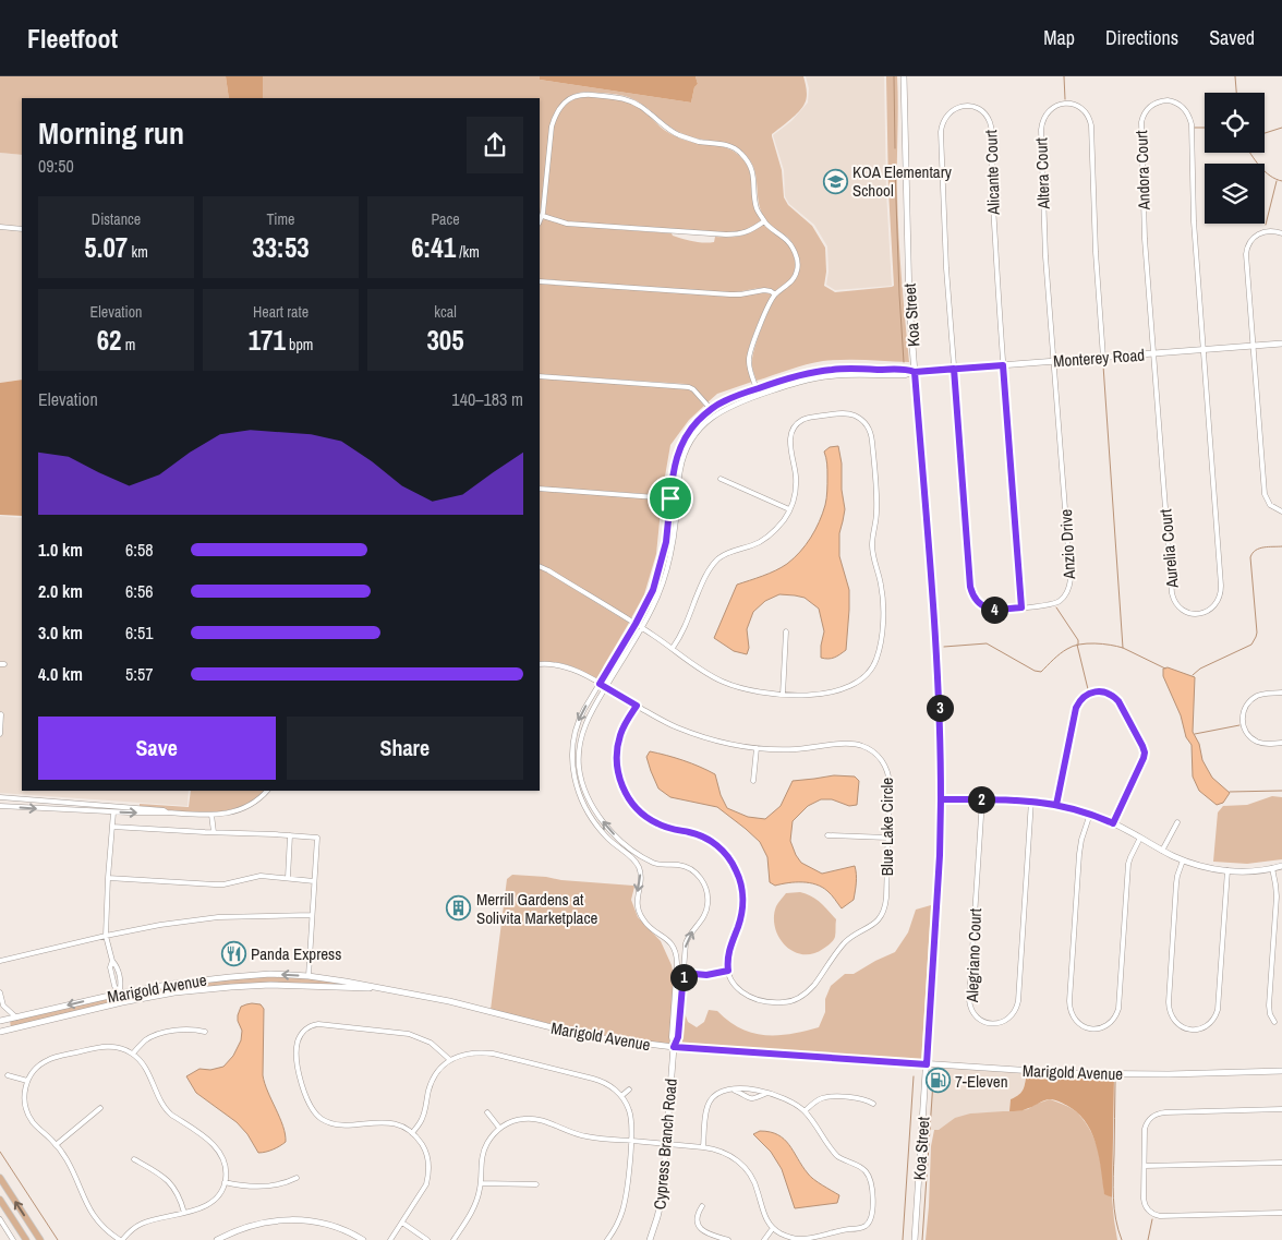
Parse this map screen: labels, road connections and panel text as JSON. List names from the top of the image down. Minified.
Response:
{"streets":{"main road":["Koa Street","Monterey Road","Marigold Avenue","Cypress Branch Road"],"street":["Andora Court","Alicante Court","Altera Court","Anzio Drive","Aurelia Court","Blue Lake Circle","Alegriano Court"]},"crossings":[["Andora Court","Monterey Road"],["Andora Court","Aurelia Court"],["Alicante Court","Monterey Road"],["Alicante Court","Anzio Drive"],["Altera Court","Monterey Road"],["Altera Court","Anzio Drive"],["Koa Street","Monterey Road"],["Koa Street","Marigold Avenue"],["Monterey Road","Anzio Drive"],["Monterey Road","Aurelia Court"],["Marigold Avenue","Cypress Branch Road"]],"places":{"school or university":["KOA Elementary School"],"building":["Merrill Gardens at Solivita Marketplace"],"restaurant":["Panda Express"],"fuel station":["7-Eleven"]},"page":{"header":"Fleetfoot","nav":["Map","Directions","Saved"],"heading":["Morning run","09:50"],"stats":[["Distance","5.07 km"],["Time","33:53"],["Pace","6:41 /km"],["Elevation","62 m"],["Heart rate","171 bpm"],["kcal","305"]],"chart":["Elevation","140–183 m"],"list":[{"name":"1.0 km","note":"6:58"},{"name":"2.0 km","note":"6:56"},{"name":"3.0 km","note":"6:51"},{"name":"4.0 km","note":"5:57"}],"pins":["4","3","2","1"],"buttons":["Save","Share"]}}
